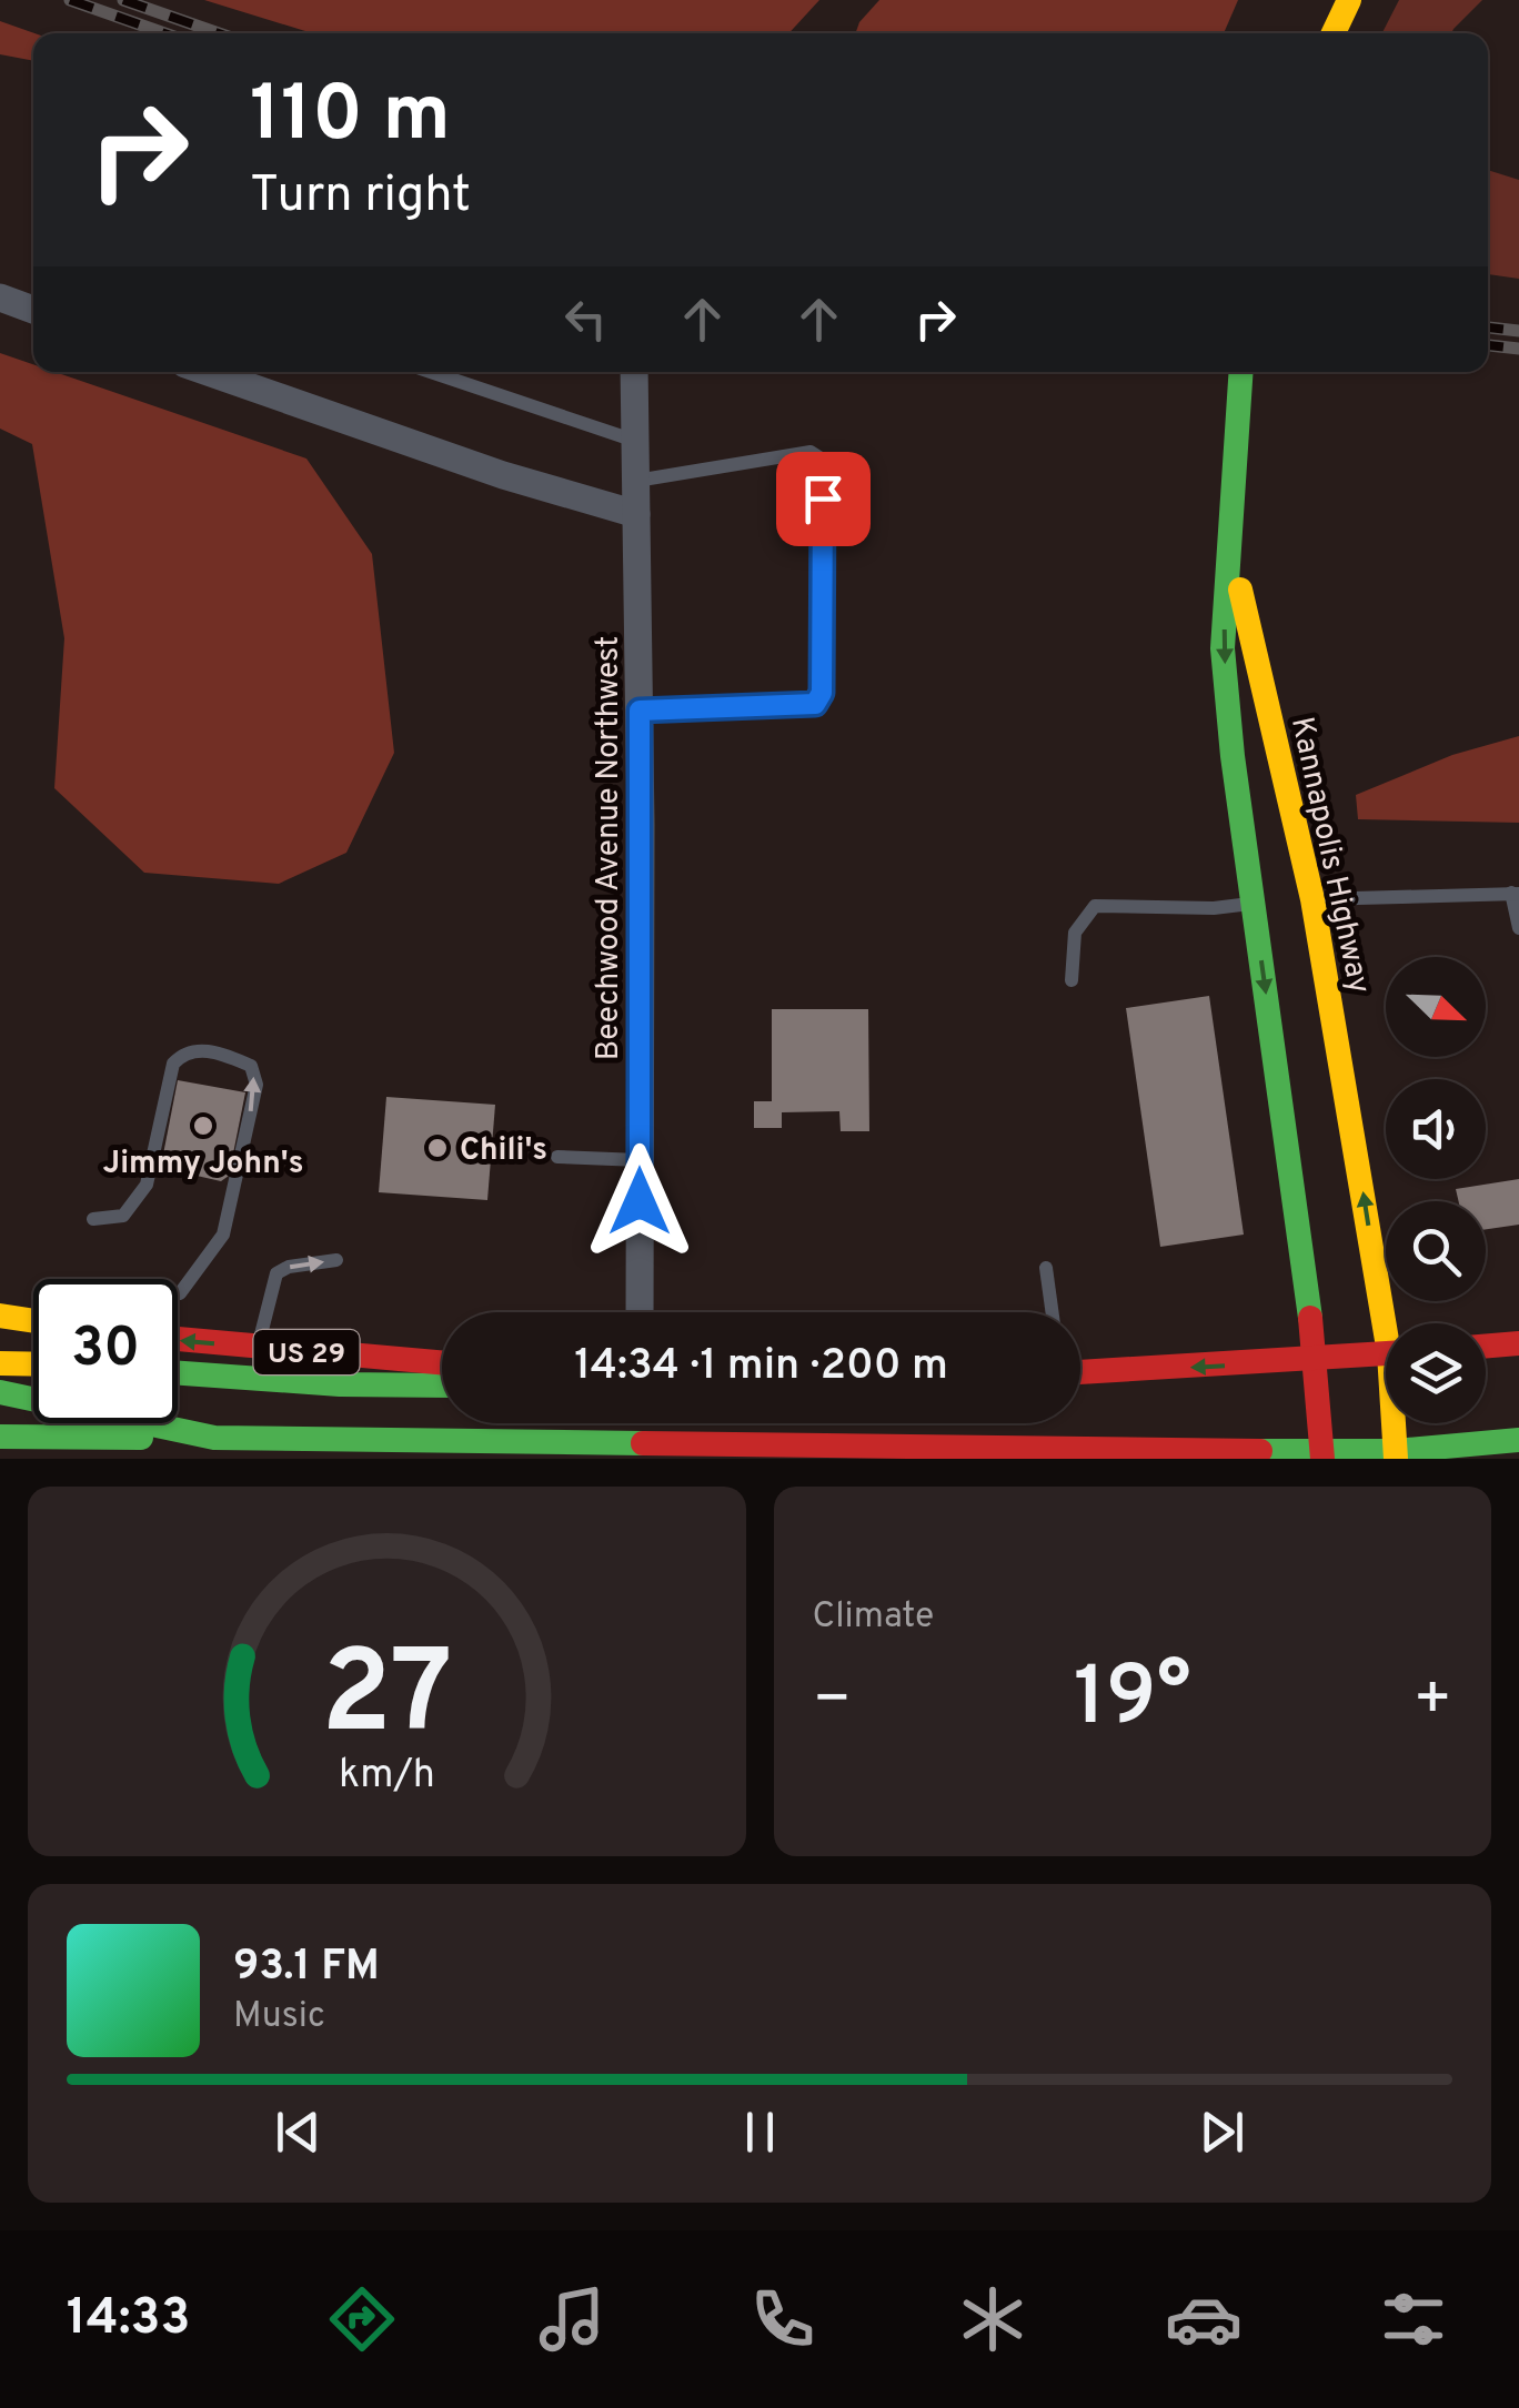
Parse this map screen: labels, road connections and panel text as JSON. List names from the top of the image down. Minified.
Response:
{"streets":{"main road":["Kannapolis Highway","US 29"],"street":["Beechwood Avenue Northwest"]},"places":["Jimmy John's","Chili's"],"north":"bottom right","page":{"turn":["110 m","Turn right"],"limit":"30","trip":"14:34 · 1 min · 200 m","tile":"Climate","heat":["−","19°","+"],"song":["93.1 FM","Music"],"tabs":"14:33","gauge":["27","km/h"]}}
